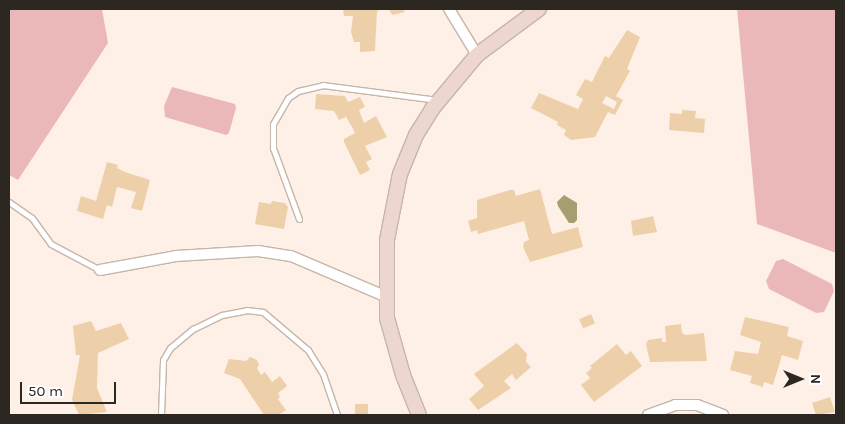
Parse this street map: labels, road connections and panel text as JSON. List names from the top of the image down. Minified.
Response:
{"scale_bar":"50 m","north":"right"}
